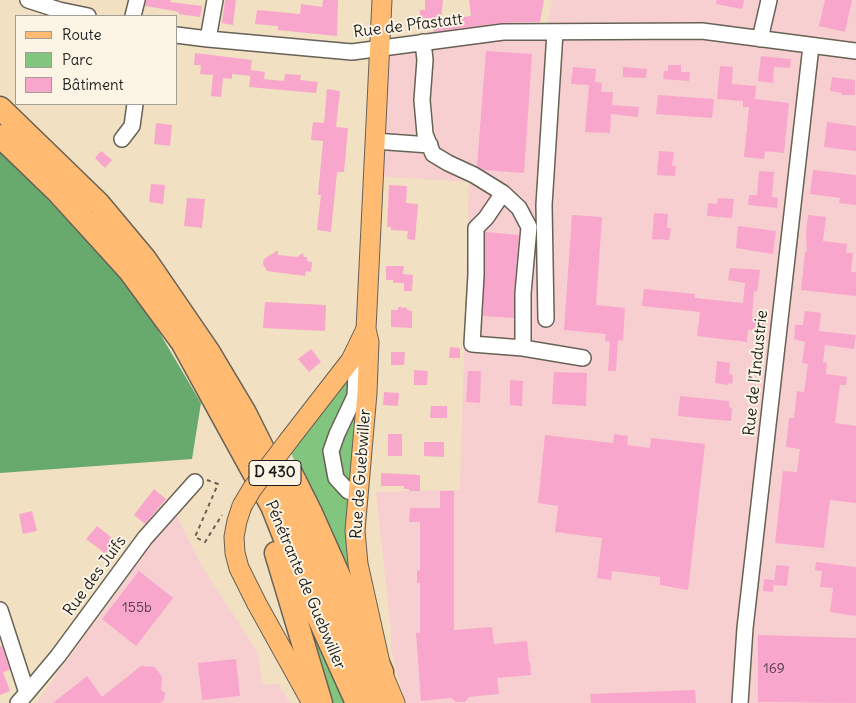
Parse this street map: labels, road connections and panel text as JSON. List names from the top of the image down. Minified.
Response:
{"streets":{"highway":["D 430","Pénétrante de Guebwiller"],"main road":["Rue de Guebwiller"],"street":["Rue de Pfastatt","Rue de l'Industrie","Rue des Juifs"]},"crossings":[["Rue de Pfastatt","Rue de l'Industrie"],["Rue de Pfastatt","Rue de Guebwiller"]],"house_numbers":["155b","169"],"legend":["Route","Parc","Bâtiment"]}
